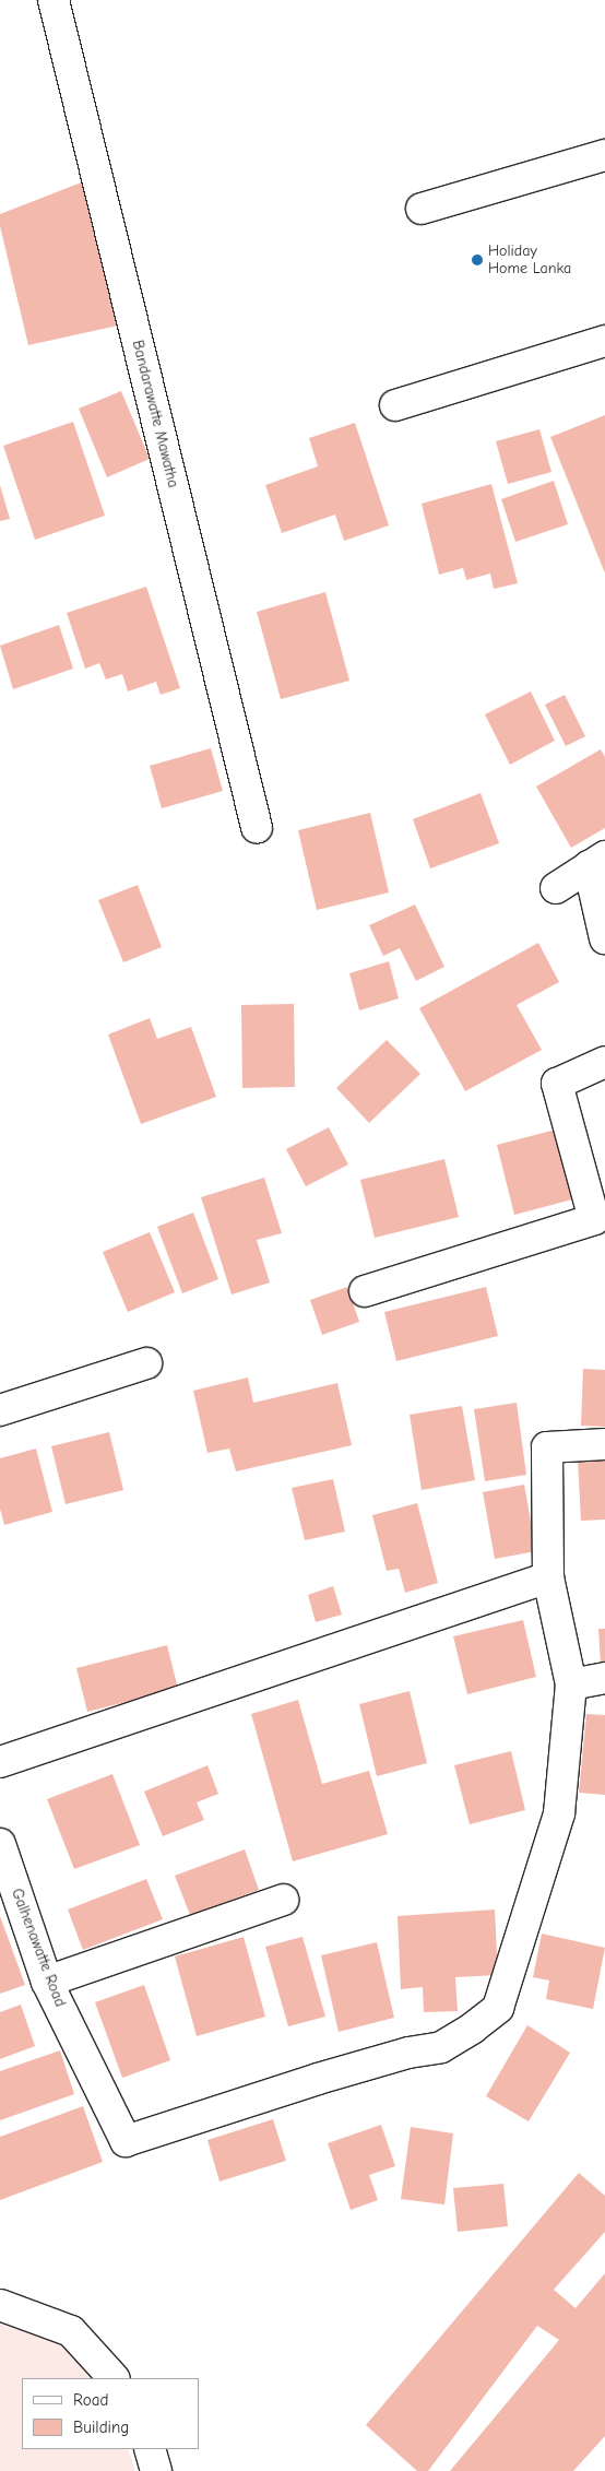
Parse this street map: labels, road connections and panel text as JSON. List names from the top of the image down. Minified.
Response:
{"streets":{"street":["Bandarawatte Mawatha","Galhenawatte Road"]},"places":["Holiday Home Lanka"],"legend":["Road","Building"]}
